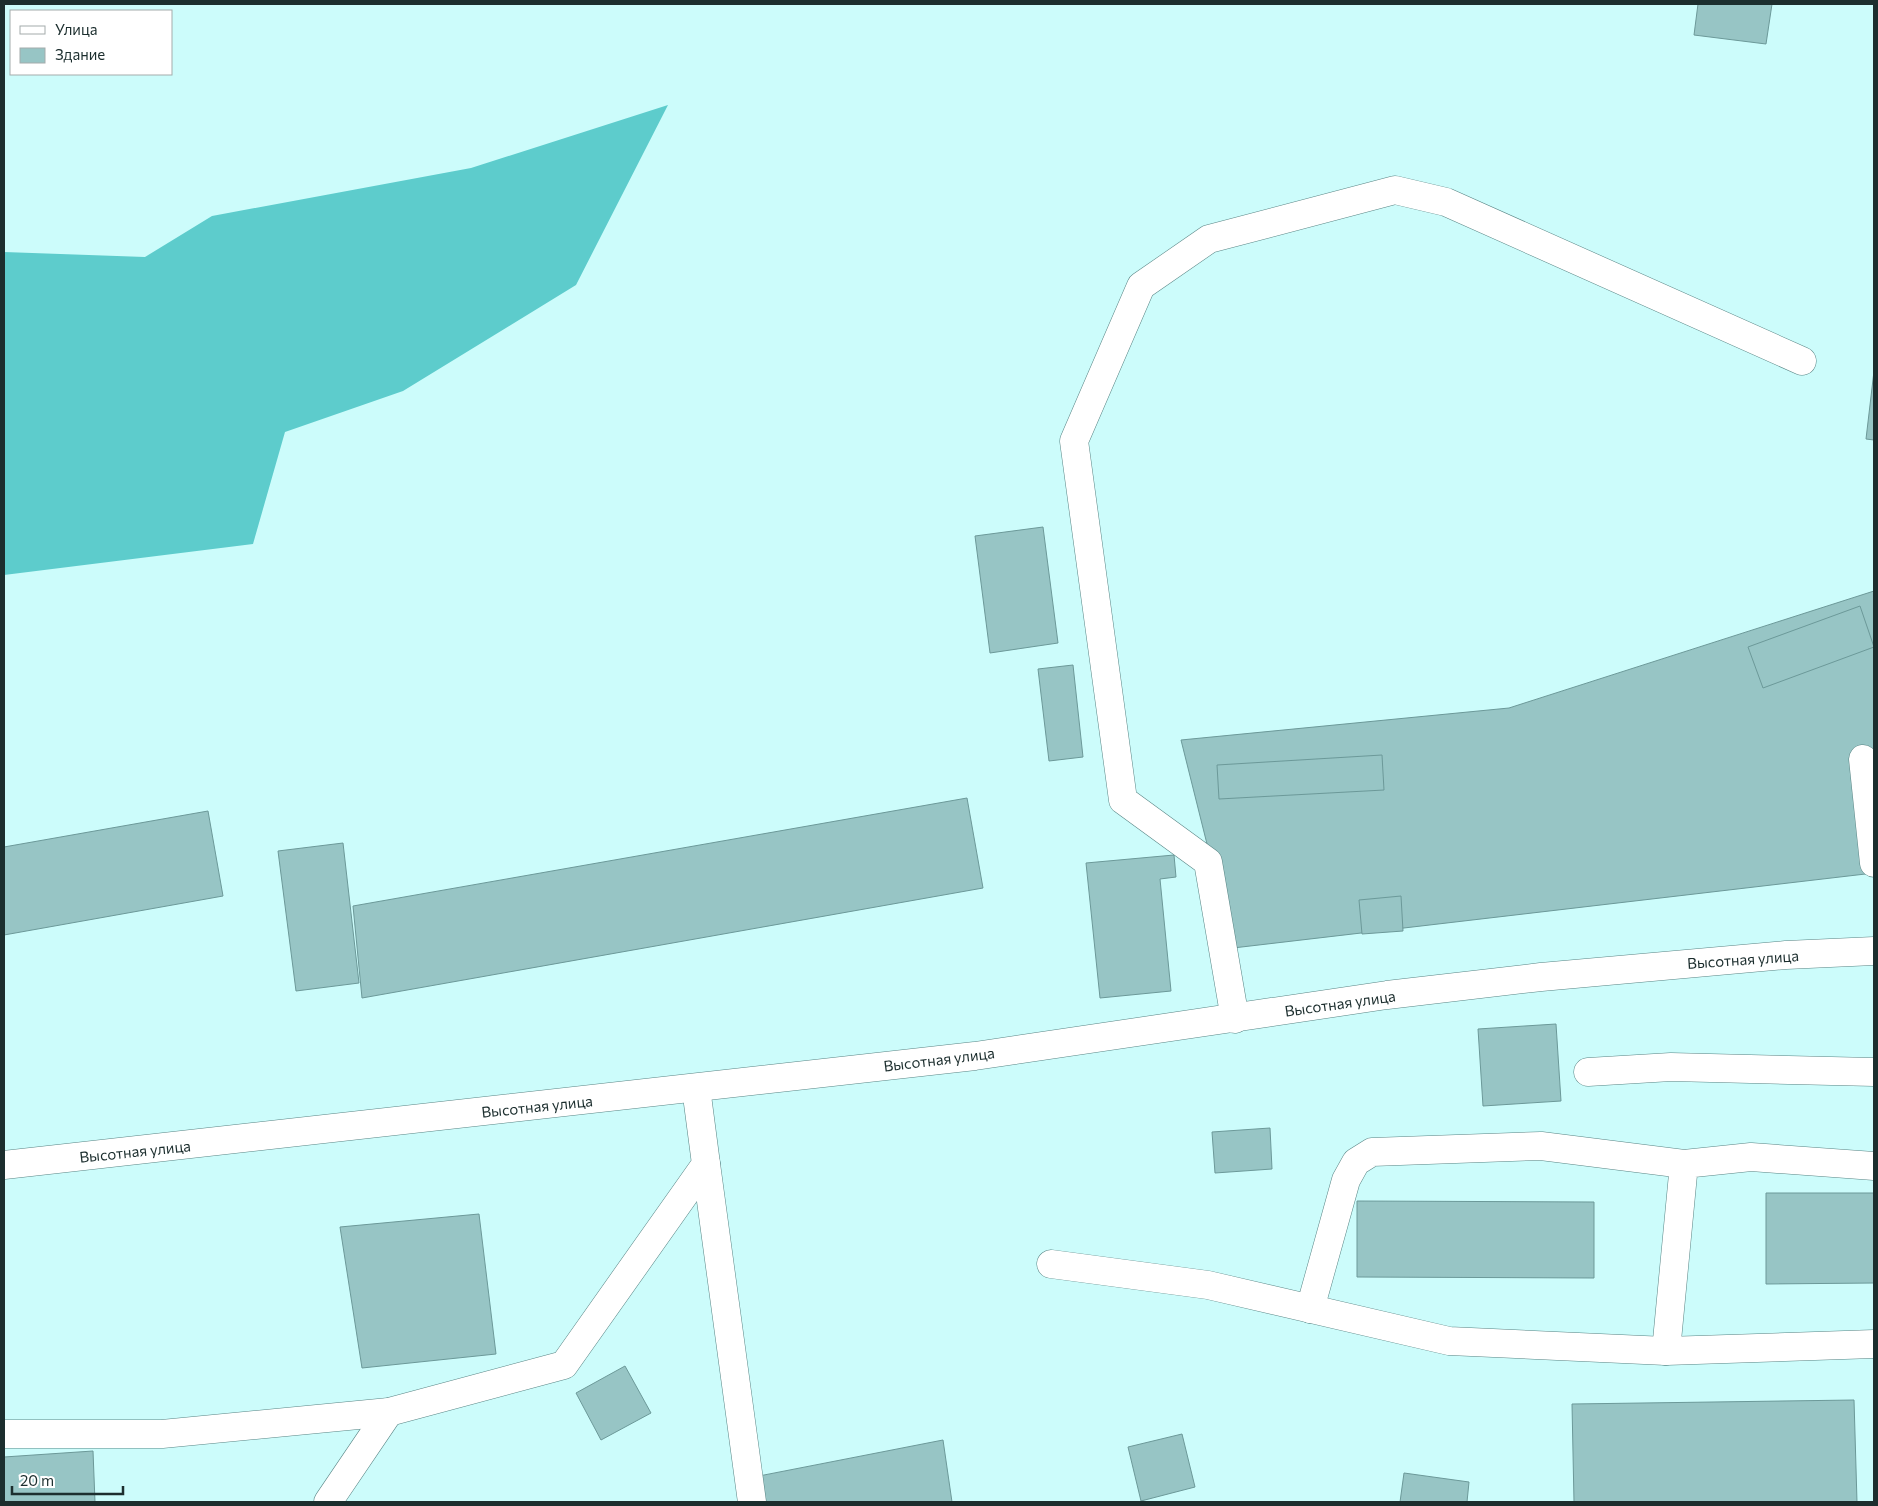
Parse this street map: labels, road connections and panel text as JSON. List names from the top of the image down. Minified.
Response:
{"streets":{"street":["Высотная улица"]},"legend":["Улица","Здание"],"scale_bar":"20 m"}
